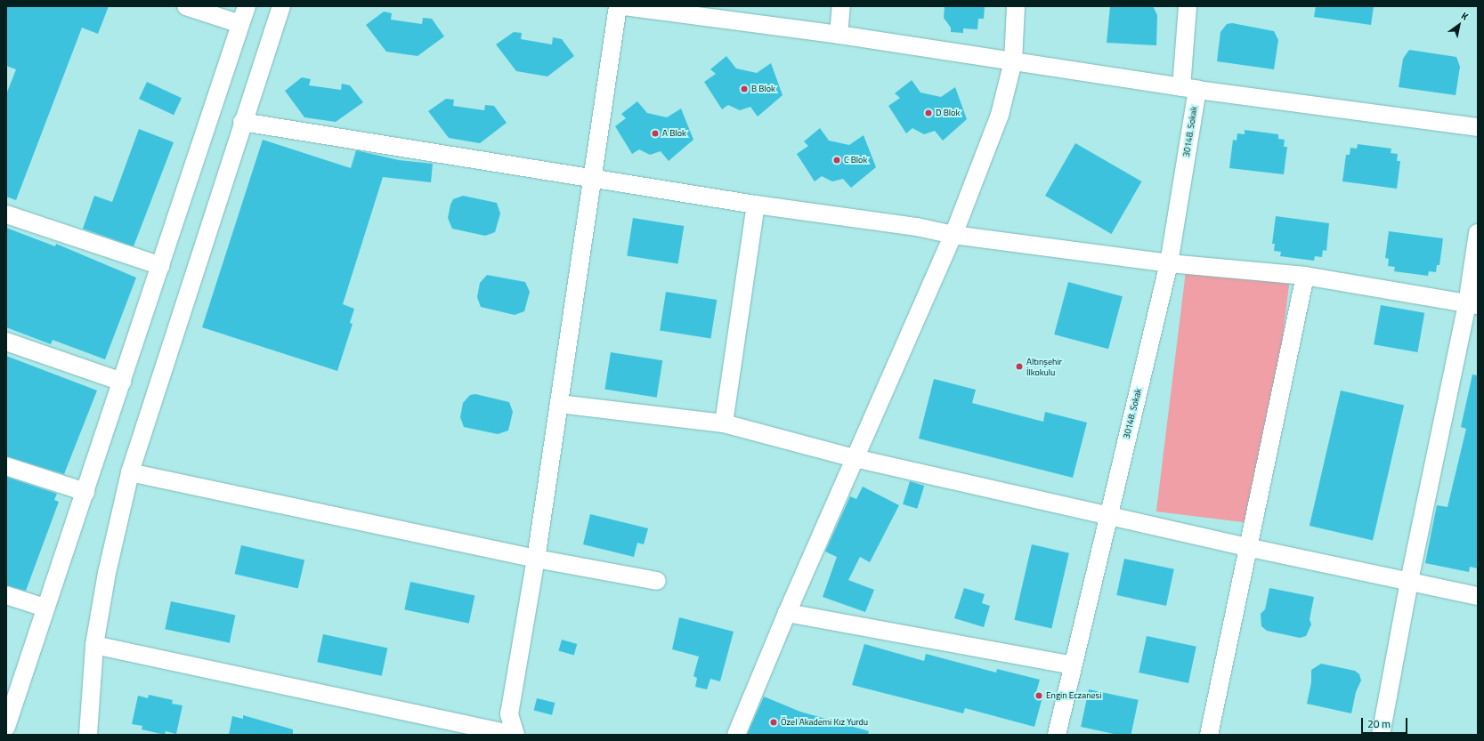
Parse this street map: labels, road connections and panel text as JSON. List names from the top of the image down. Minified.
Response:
{"streets":{"street":["30148. Sokak"]},"places":["B Blok","D Blok","A Blok","C Blok","Altınşehir İlkokulu","Engin Eczanesi","Özel Akademi Kız Yurdu"],"scale_bar":"20 m","north":"top right"}
